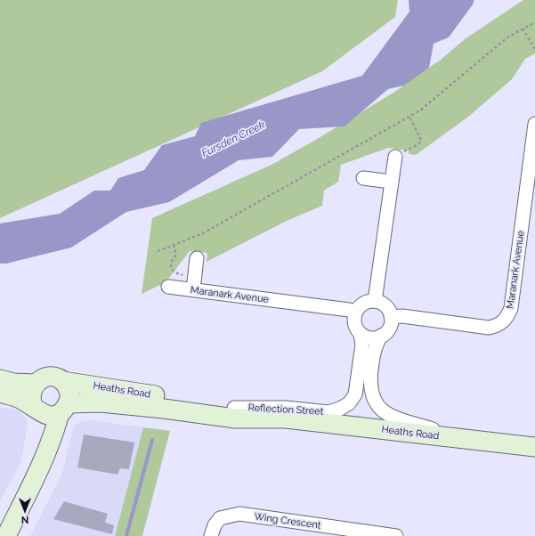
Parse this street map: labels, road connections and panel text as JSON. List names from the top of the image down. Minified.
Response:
{"streets":{"main road":["Heaths Road"],"street":["Maranark Avenue","Reflection Street","Wing Crescent"]},"crossings":[["Maranark Avenue","Reflection Street"],["Heaths Road","Reflection Street"]],"water":["Fursden Creek"],"north":"bottom"}
